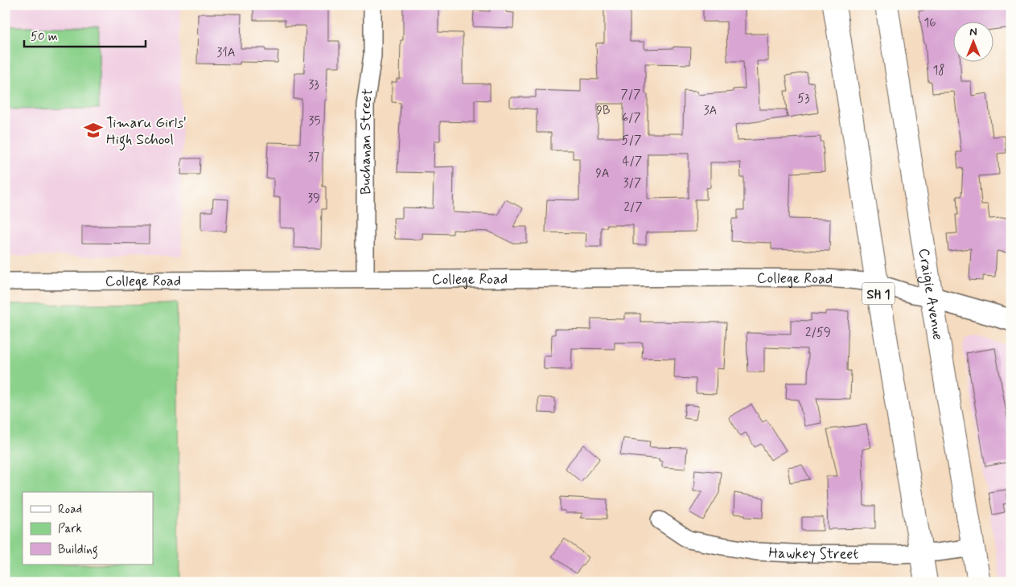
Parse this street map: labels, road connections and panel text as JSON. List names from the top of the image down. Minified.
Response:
{"streets":{"highway":["SH 1","Craigie Avenue"],"street":["Buchanan Street","College Road","Hawkey Street"]},"crossings":[["Buchanan Street","College Road"],["College Road","SH 1"],["College Road","Craigie Avenue"],["SH 1","Hawkey Street"],["Craigie Avenue","Hawkey Street"]],"places":{"school or university":["Timaru Girls' High School"]},"house_numbers":["16","31A","18","33","7/7","53","9B","3A","6/7","35","5/7","37","4/7","9A","3/7","39","2/7","2/59"],"legend":["Road","Park","Building"],"scale_bar":"50 m","north":"top"}
